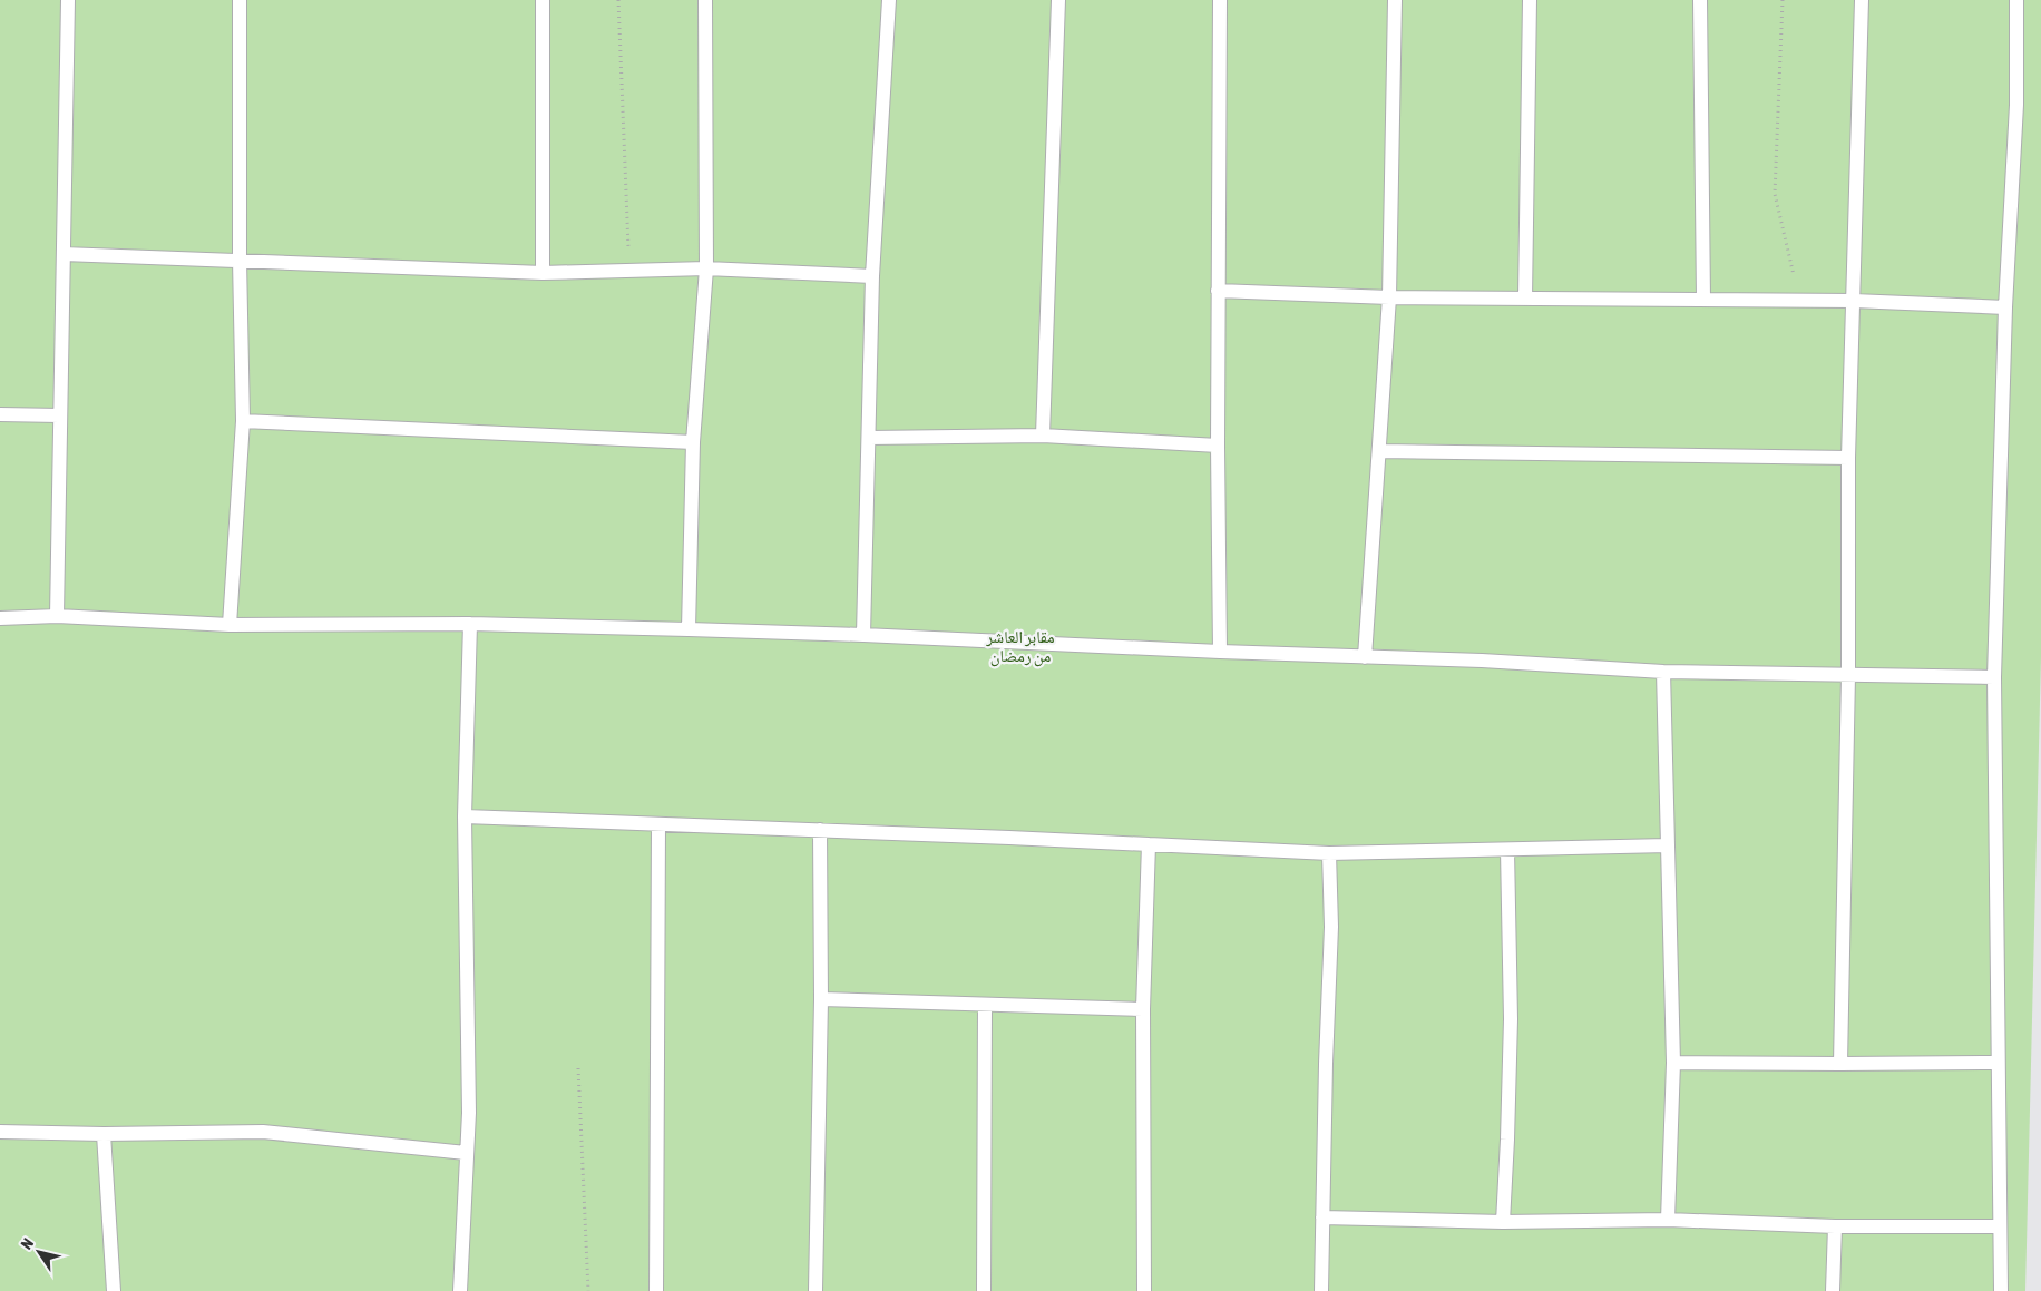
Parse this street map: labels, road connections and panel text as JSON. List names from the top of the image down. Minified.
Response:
{"parks":["مقابر العاشر من رمضان"],"north":"top left"}
